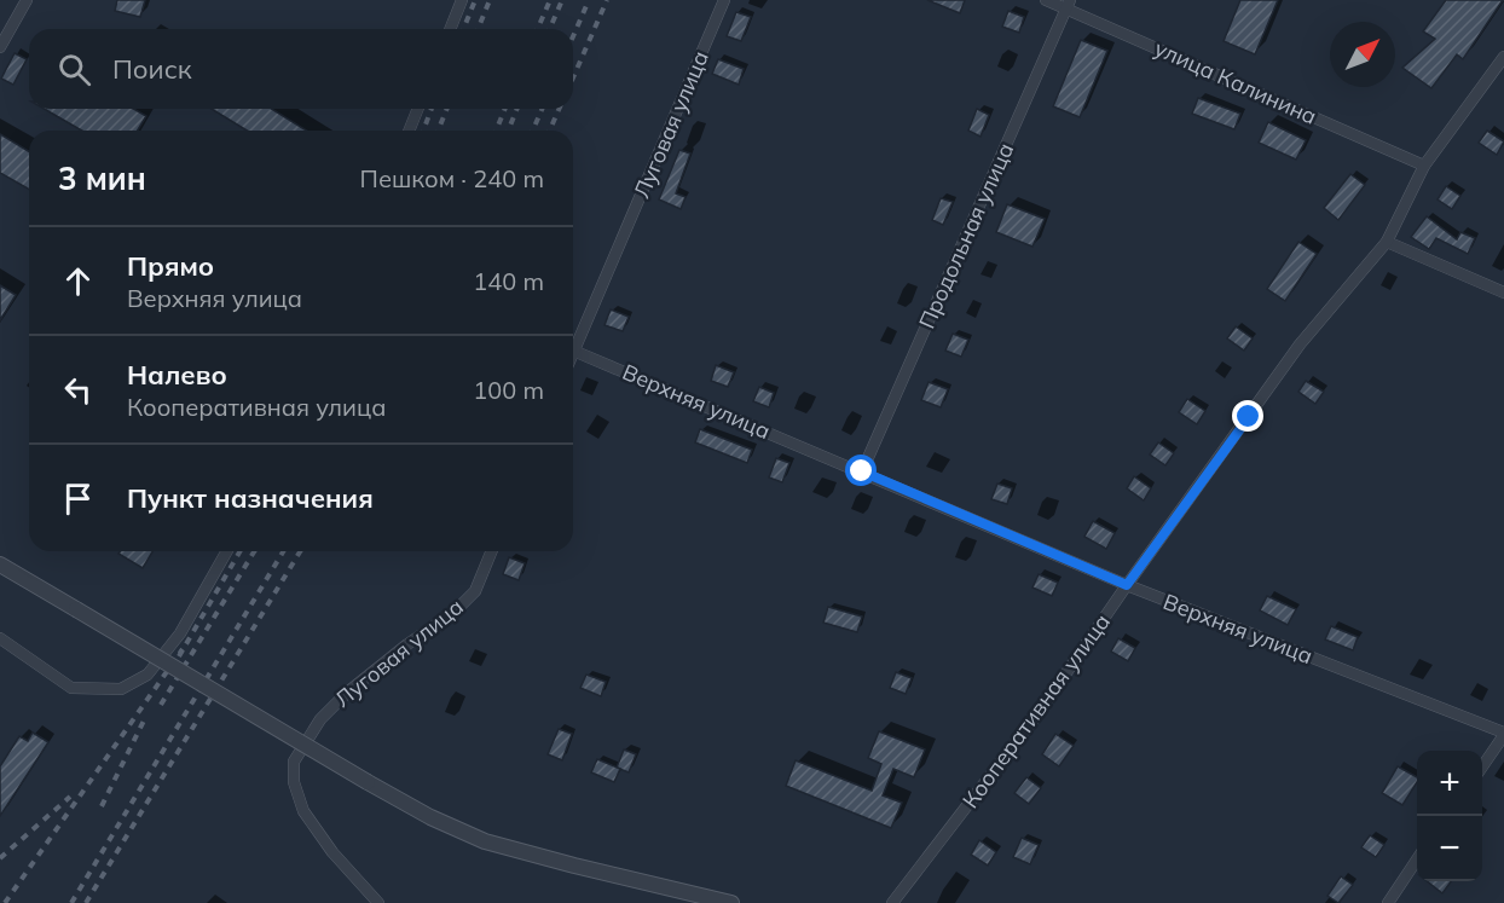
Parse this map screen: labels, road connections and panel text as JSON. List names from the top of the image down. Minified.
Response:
{"streets":{"street":["улица Калинина","Луговая улица","Продольная улица","Верхняя улица","Кооперативная улица"]},"crossings":[["улица Калинина","Продольная улица"],["улица Калинина","Кооперативная улица"],["Луговая улица","Верхняя улица"],["Продольная улица","Верхняя улица"],["Верхняя улица","Кооперативная улица"]],"north":"top right","page":{"search":"Поиск","heading":["3 мин","Пешком · 240 m"],"list":[["Прямо","Верхняя улица","140 m"],["Налево","Кооперативная улица","100 m"],"Пункт назначения"],"map_buttons":["+","−"]}}
